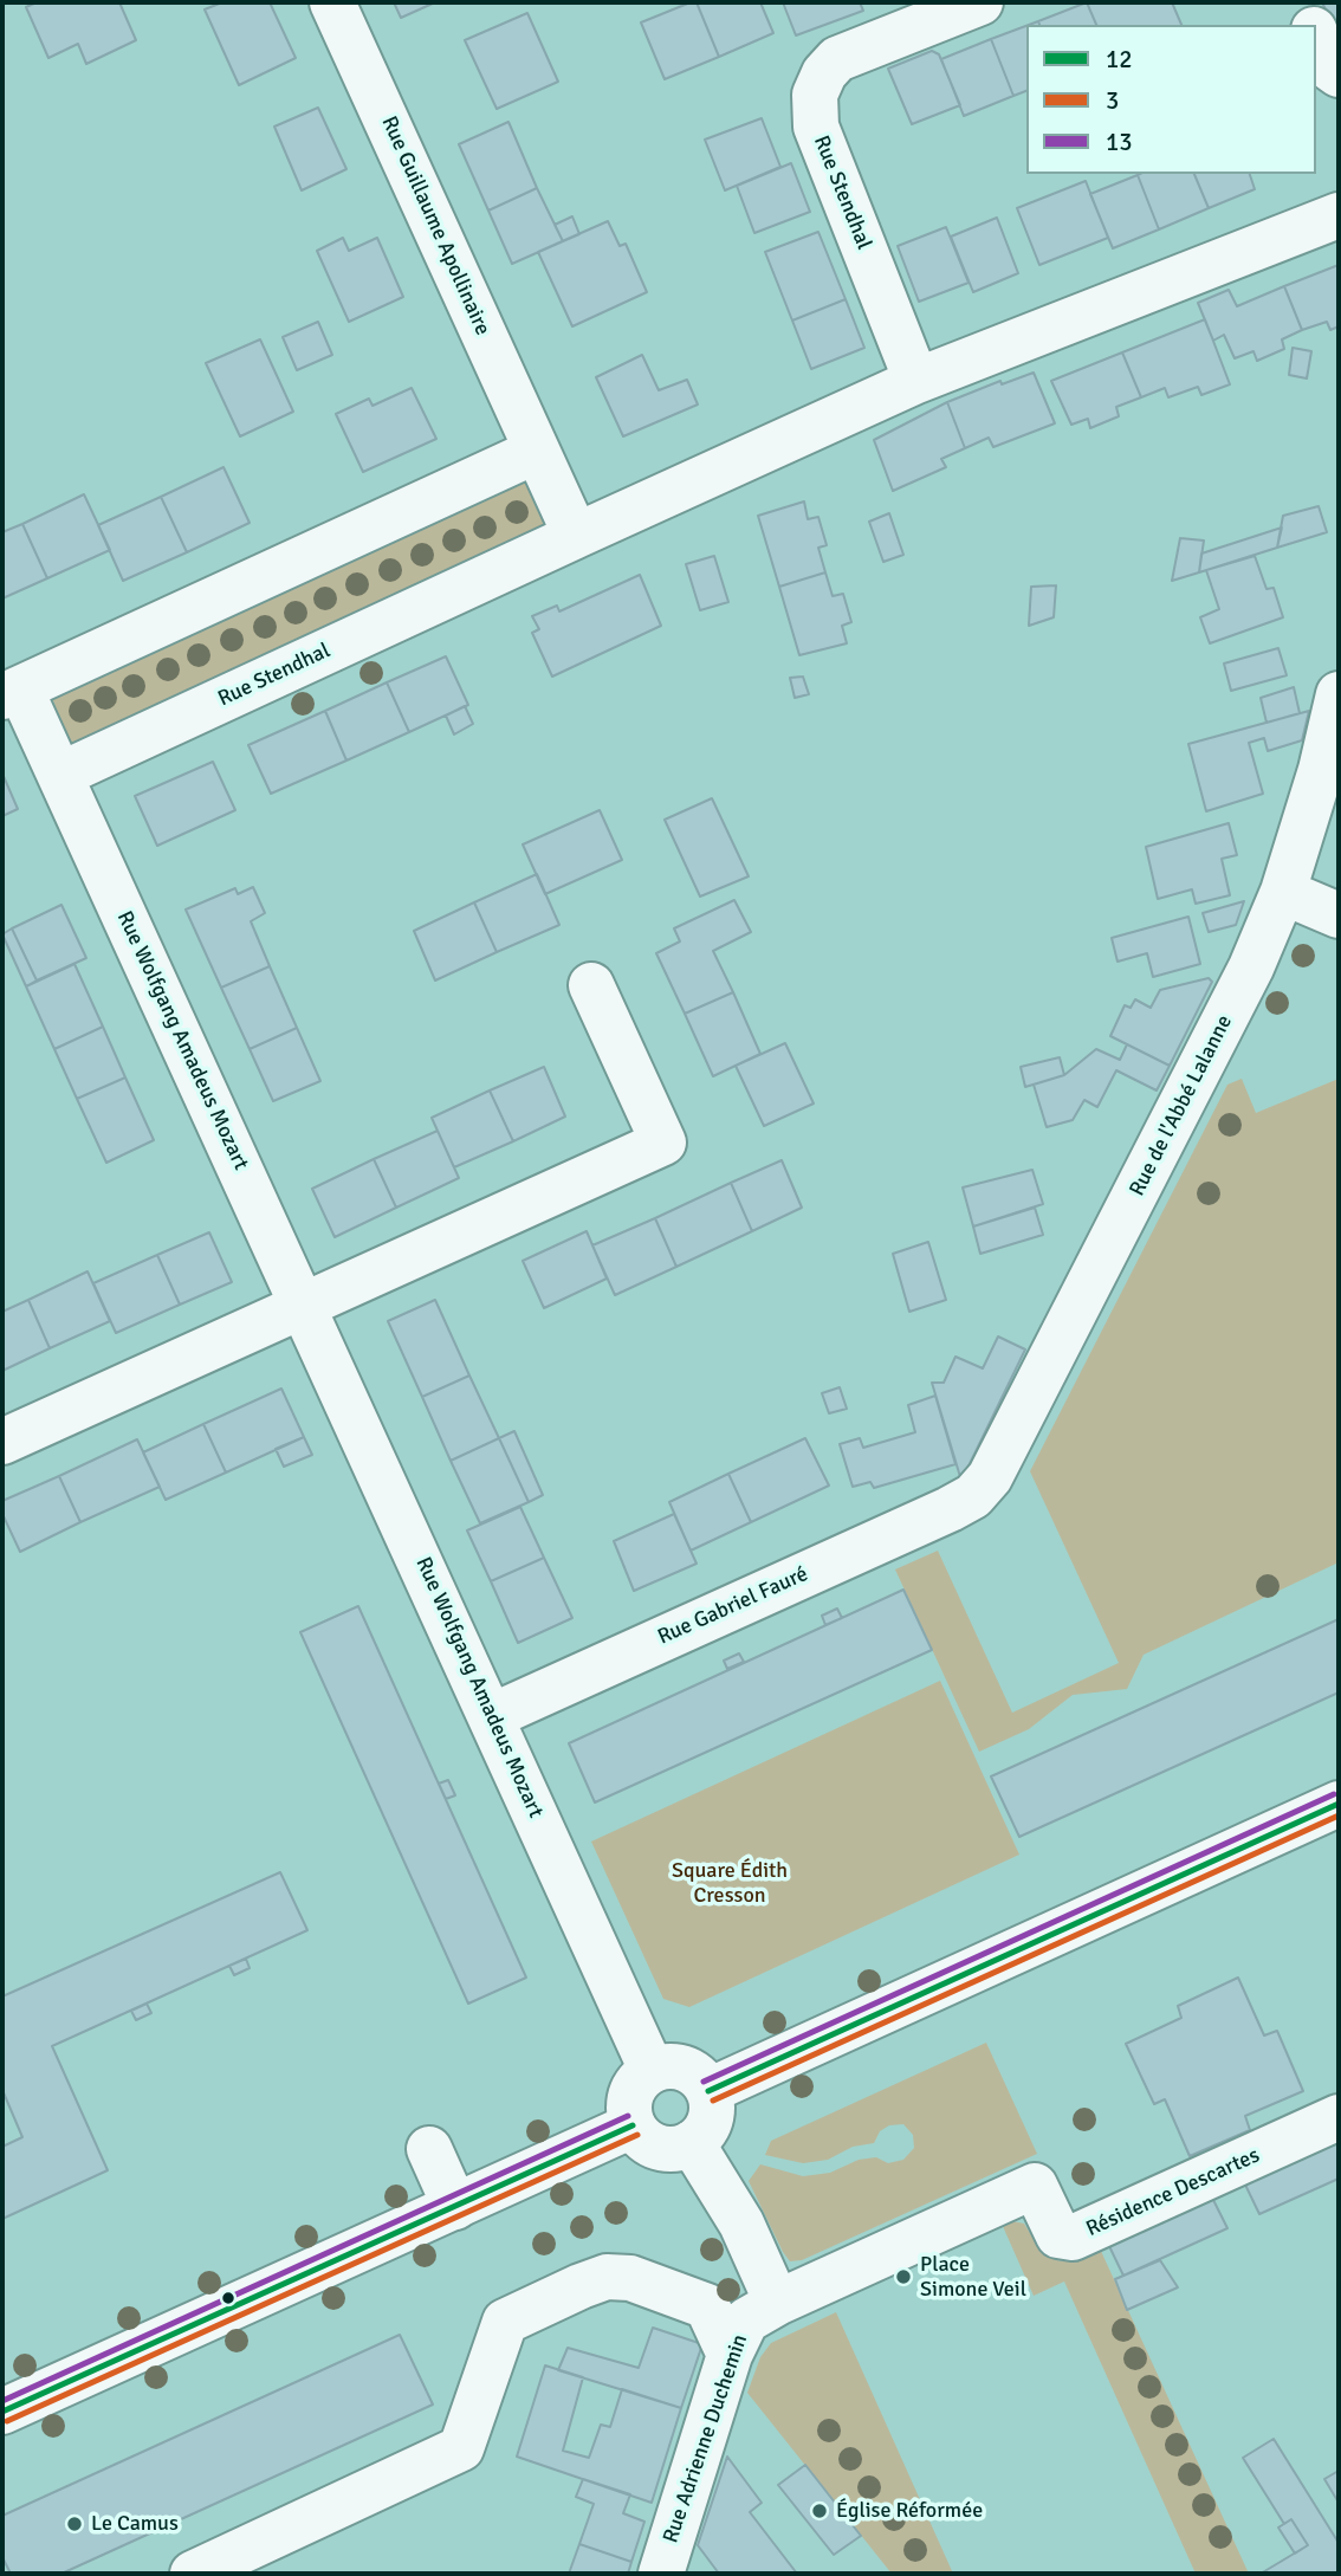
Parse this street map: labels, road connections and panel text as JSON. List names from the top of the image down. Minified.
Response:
{"streets":{"street":["Rue Stendhal","Rue Guillaume Apollinaire","Rue Wolfgang Amadeus Mozart","Rue de l'Abbé Lalanne","Rue Gabriel Fauré","Résidence Descartes","Rue Adrienne Duchemin"]},"crossings":[["Rue Stendhal","Rue Wolfgang Amadeus Mozart"],["Rue Wolfgang Amadeus Mozart","Rue Gabriel Fauré"],["Rue de l'Abbé Lalanne","Rue Gabriel Fauré"],["Résidence Descartes","Rue Adrienne Duchemin"]],"parks":["Square Édith Cresson"],"places":["Place Simone Veil","Église Réformée","Le Camus"],"lines":["transit line 13","transit line 12","transit line 3"],"legend":["12","3","13"]}
